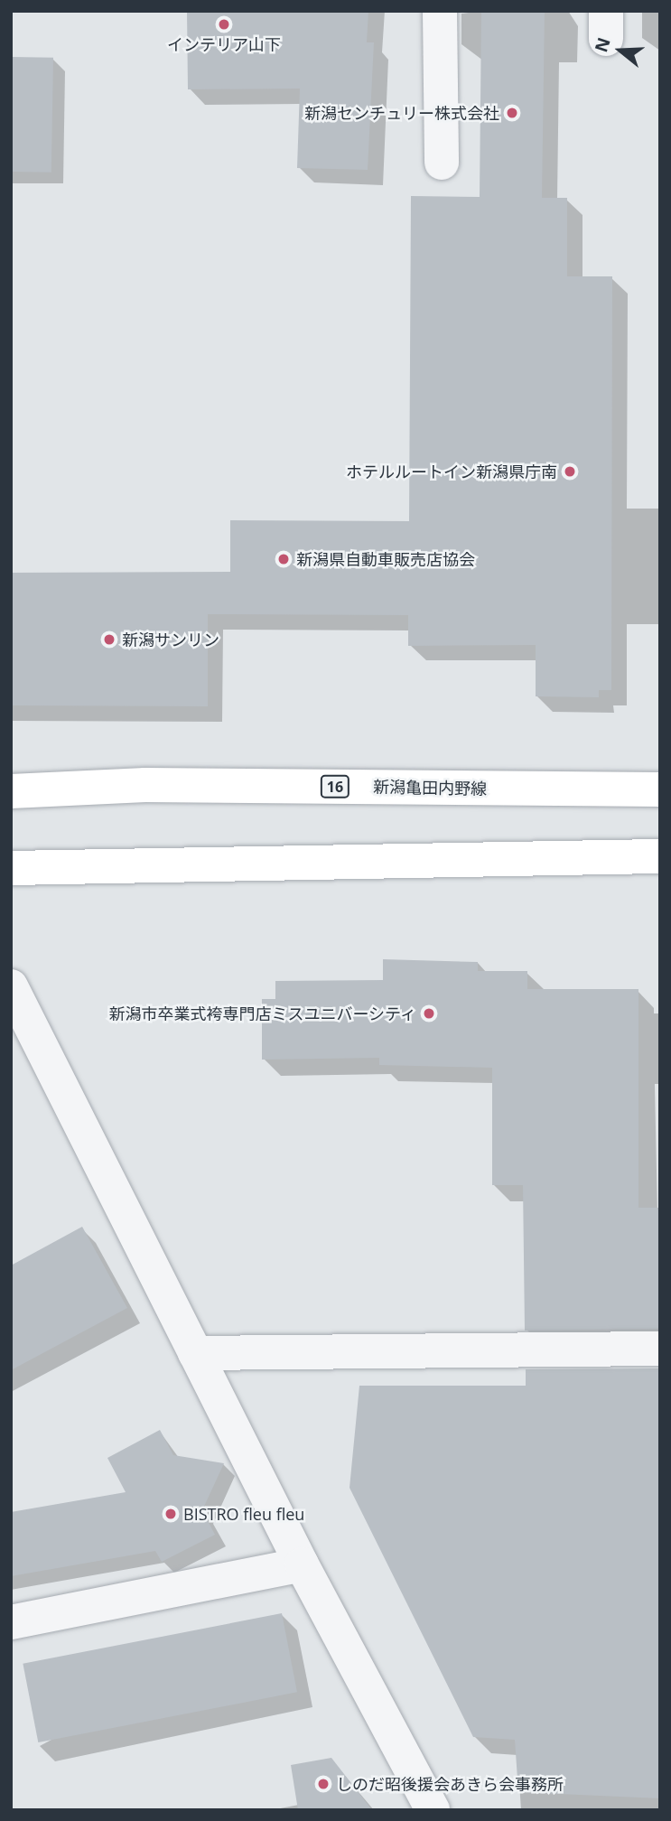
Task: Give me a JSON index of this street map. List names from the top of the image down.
{
  "streets": {
    "main road": ["16", "新潟亀田内野線"]
  },
  "places": [
    "インテリア山下",
    "新潟センチュリー株式会社",
    "ホテルルートイン新潟県庁南",
    "新潟県自動車販売店協会",
    "新潟サンリン",
    "新潟市卒業式袴専門店ミスユニバーシティ",
    "BISTRO fleu fleu",
    "しのだ昭後援会あきら会事務所"
  ],
  "north": "left"
}
